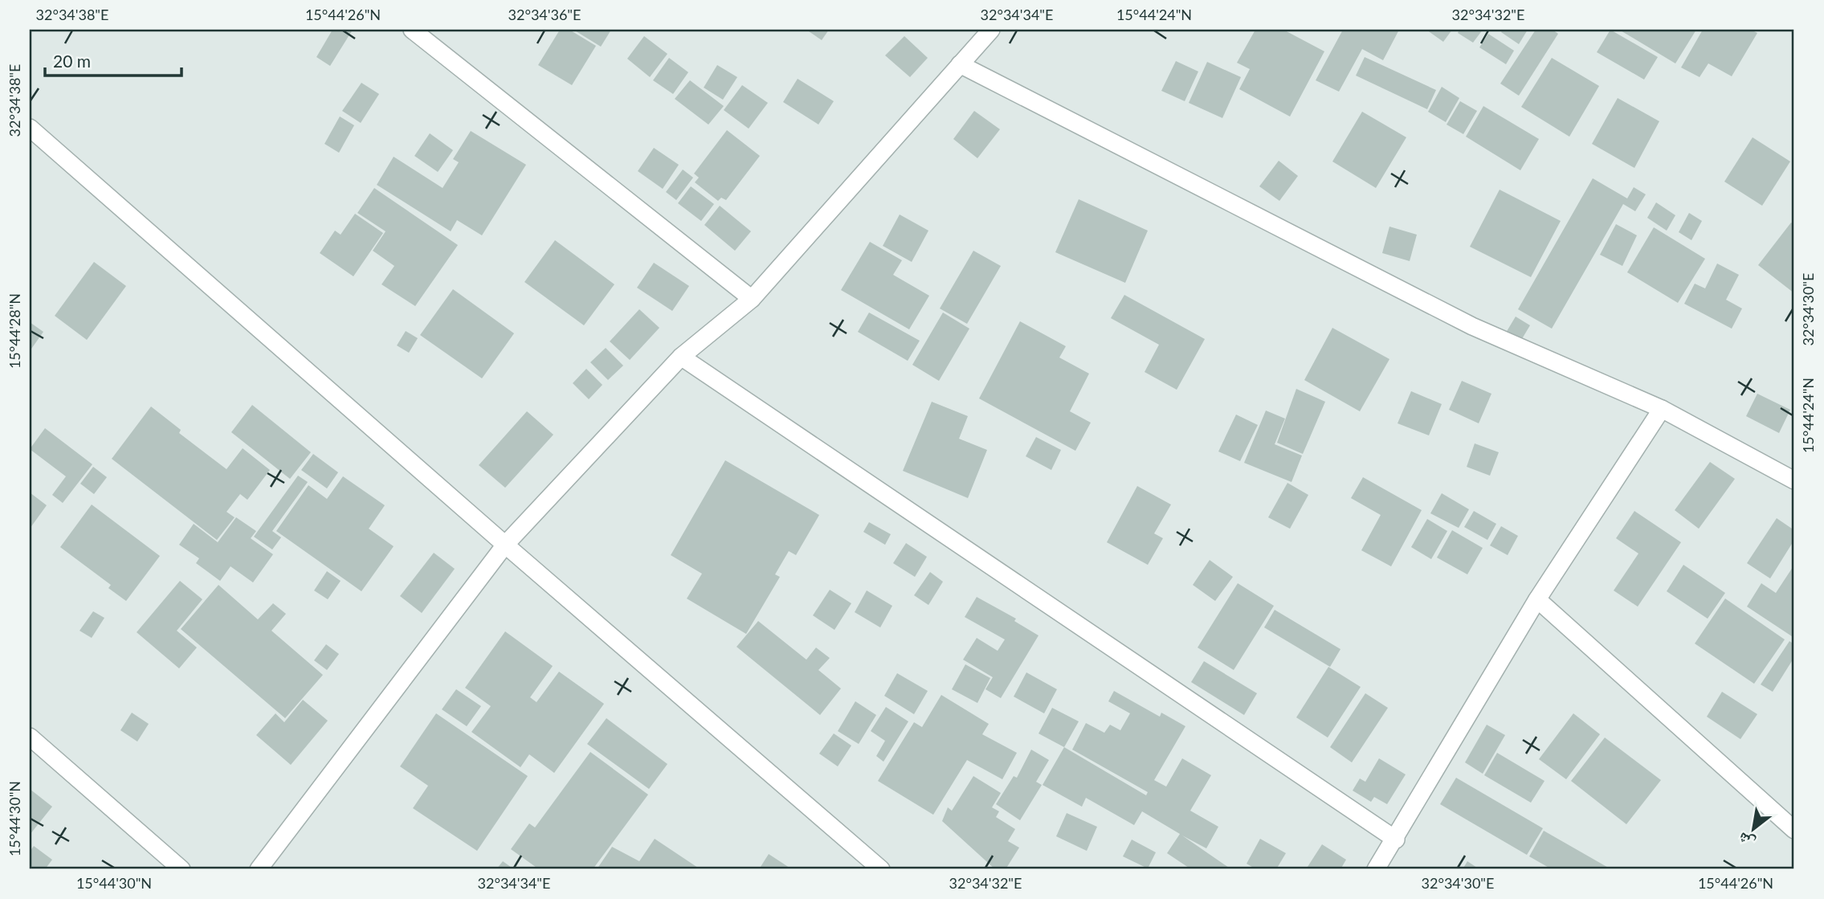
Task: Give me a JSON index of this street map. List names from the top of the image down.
{
  "scale_bar": "20 m",
  "north": "bottom left",
  "coordinates": [
    "32°34'38\"E",
    "15°44'26\"N",
    "32°34'36\"E",
    "32°34'34\"E",
    "15°44'24\"N",
    "32°34'32\"E",
    "32°34'30\"E",
    "15°44'28\"N",
    "15°44'30\"N"
  ]
}
